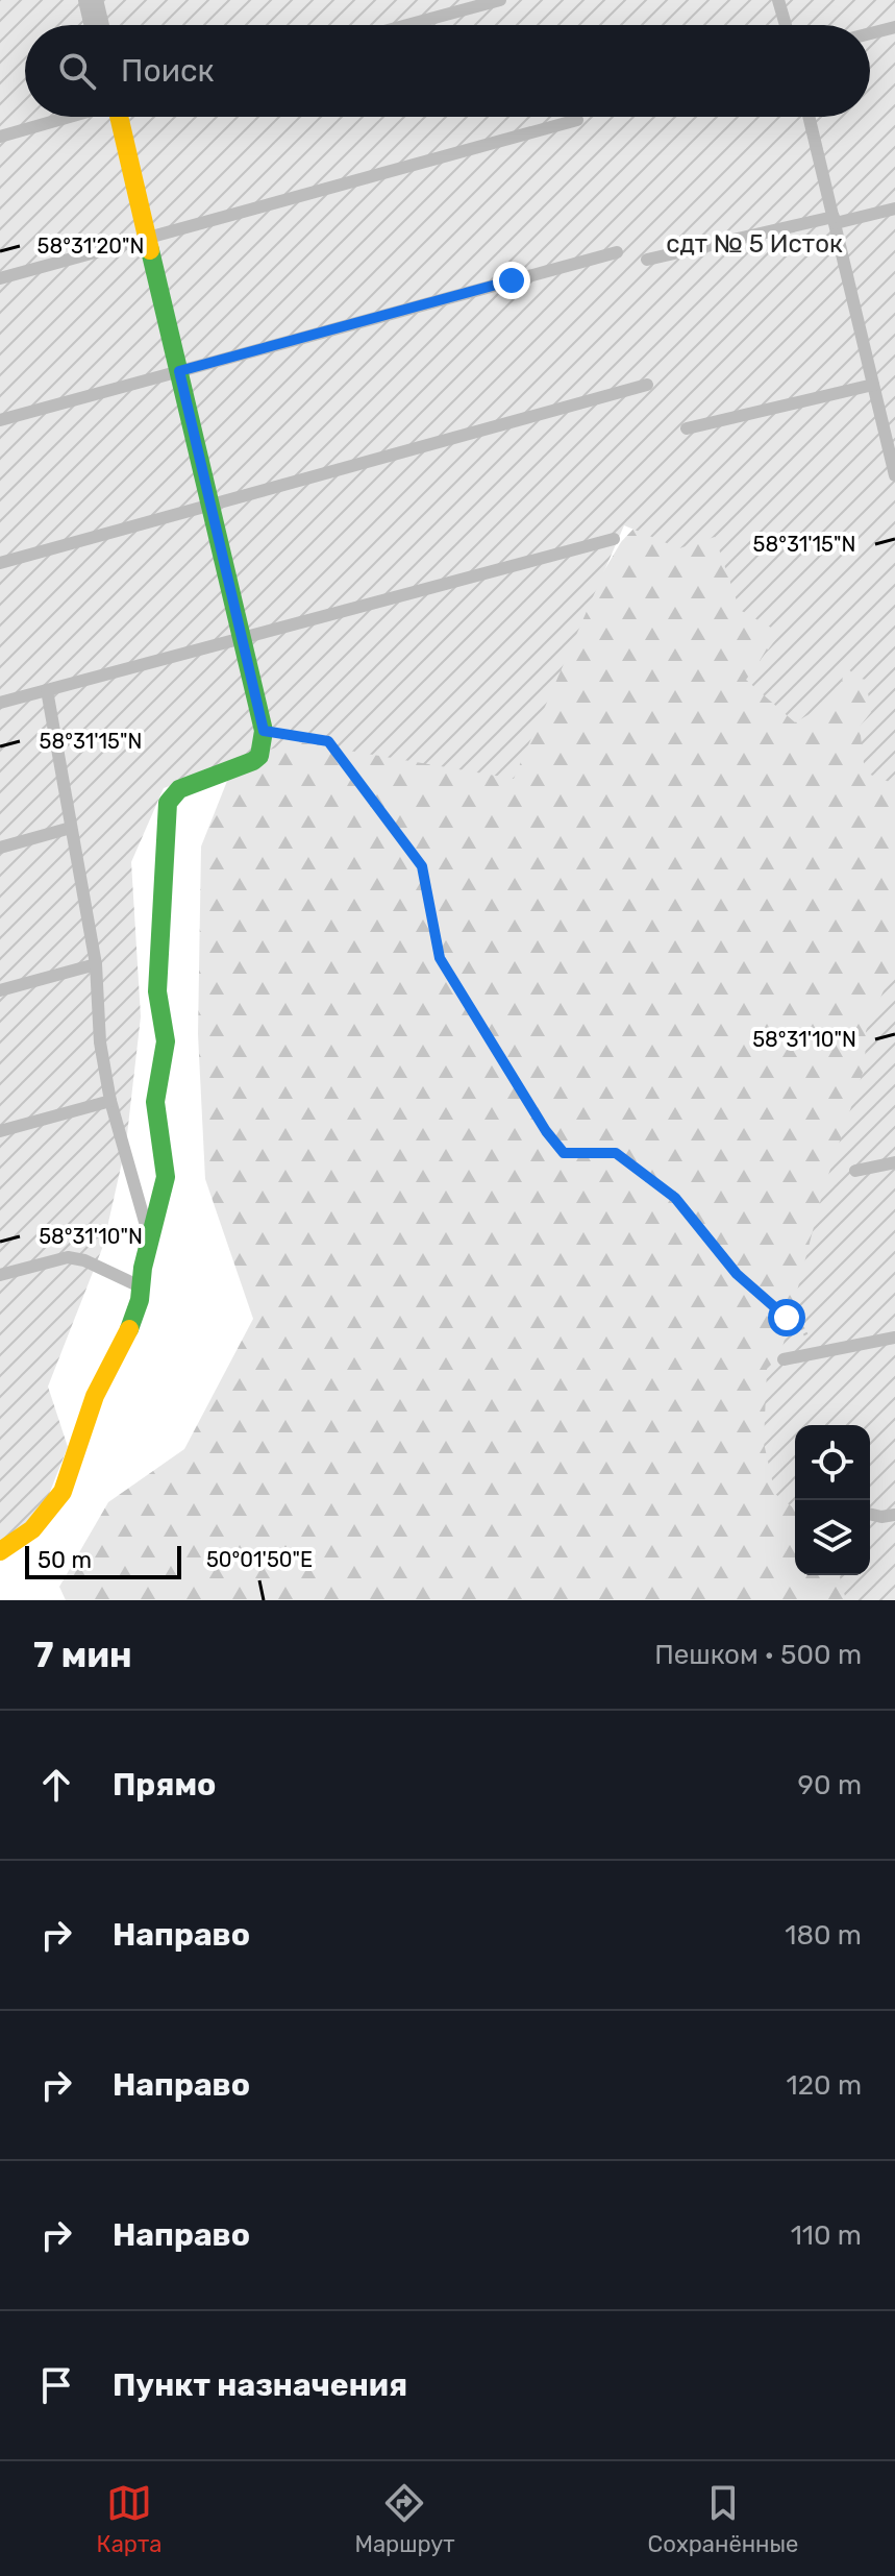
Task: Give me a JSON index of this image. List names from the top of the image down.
{
  "parks": ["сдт № 5 Исток"],
  "scale_bar": "50 m",
  "page": {
    "search": "Поиск",
    "scale": "50 m",
    "heading": ["7 мин", "Пешком · 500 m"],
    "list": [
      ["Прямо", "90 m"],
      ["Направо", "180 m"],
      ["Направо", "120 m"],
      ["Направо", "110 m"],
      "Пункт назначения"
    ],
    "nav": ["Карта", "Маршрут", "Сохранённые"]
  },
  "coordinates": [
    "58°31'20\"N",
    "58°31'15\"N",
    "58°31'10\"N",
    "50°01'50\"E"
  ]
}
